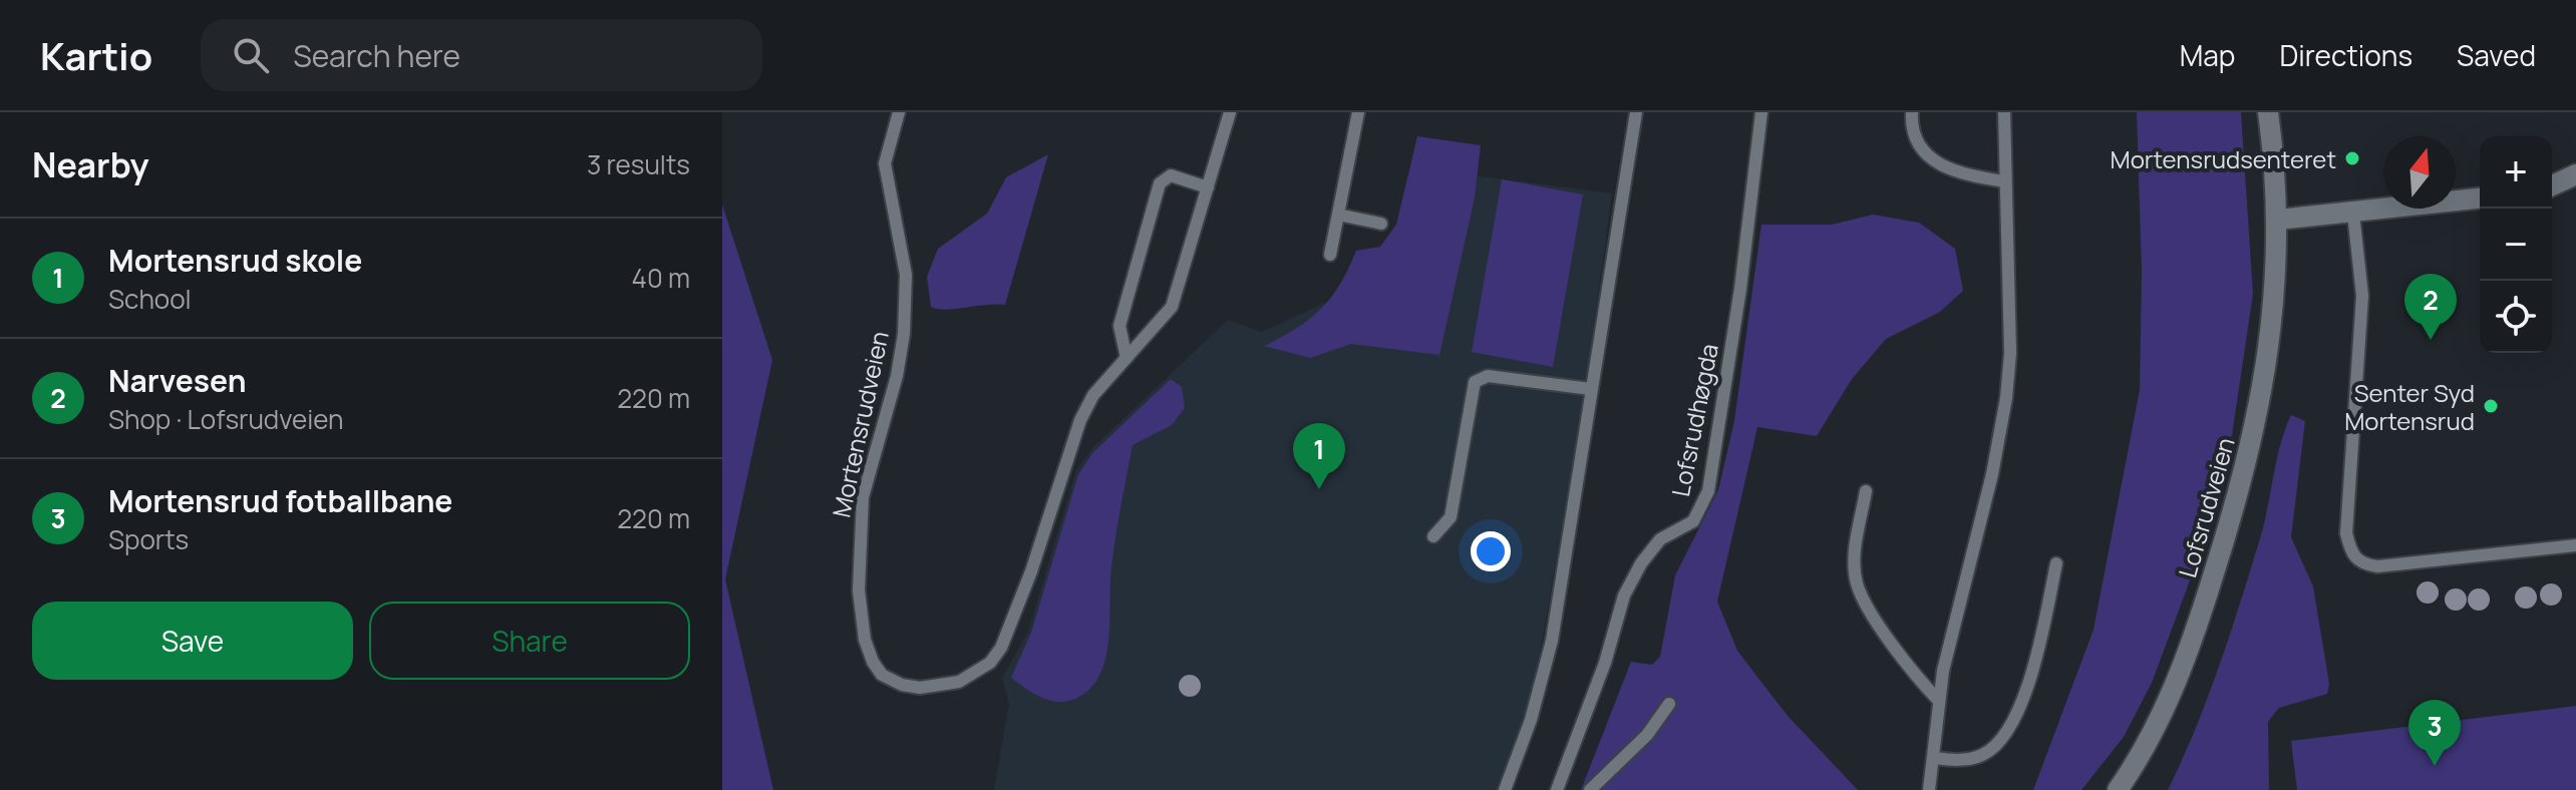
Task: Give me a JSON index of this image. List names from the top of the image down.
{
  "streets": {
    "street": ["Lofsrudveien"],
    "lane": ["Lofsrudhøgda", "Mortensrudveien"]
  },
  "places": ["Mortensrudsenteret", "Senter Syd Mortensrud"],
  "north": "top",
  "page": {
    "header": "Kartio",
    "search": "Search here",
    "nav": ["Map", "Directions", "Saved"],
    "heading": ["Nearby", "3 results"],
    "map_buttons": ["+", "−"],
    "list": [
      {
        "mark": "1",
        "name": "Mortensrud skole",
        "note": "School",
        "value": "40 m"
      },
      {
        "mark": "2",
        "name": "Narvesen",
        "note": "Shop · Lofsrudveien",
        "value": "220 m"
      },
      {
        "mark": "3",
        "name": "Mortensrud fotballbane",
        "note": "Sports",
        "value": "220 m"
      }
    ],
    "pins": ["2", "1", "3"],
    "buttons": ["Save", "Share"]
  }
}
